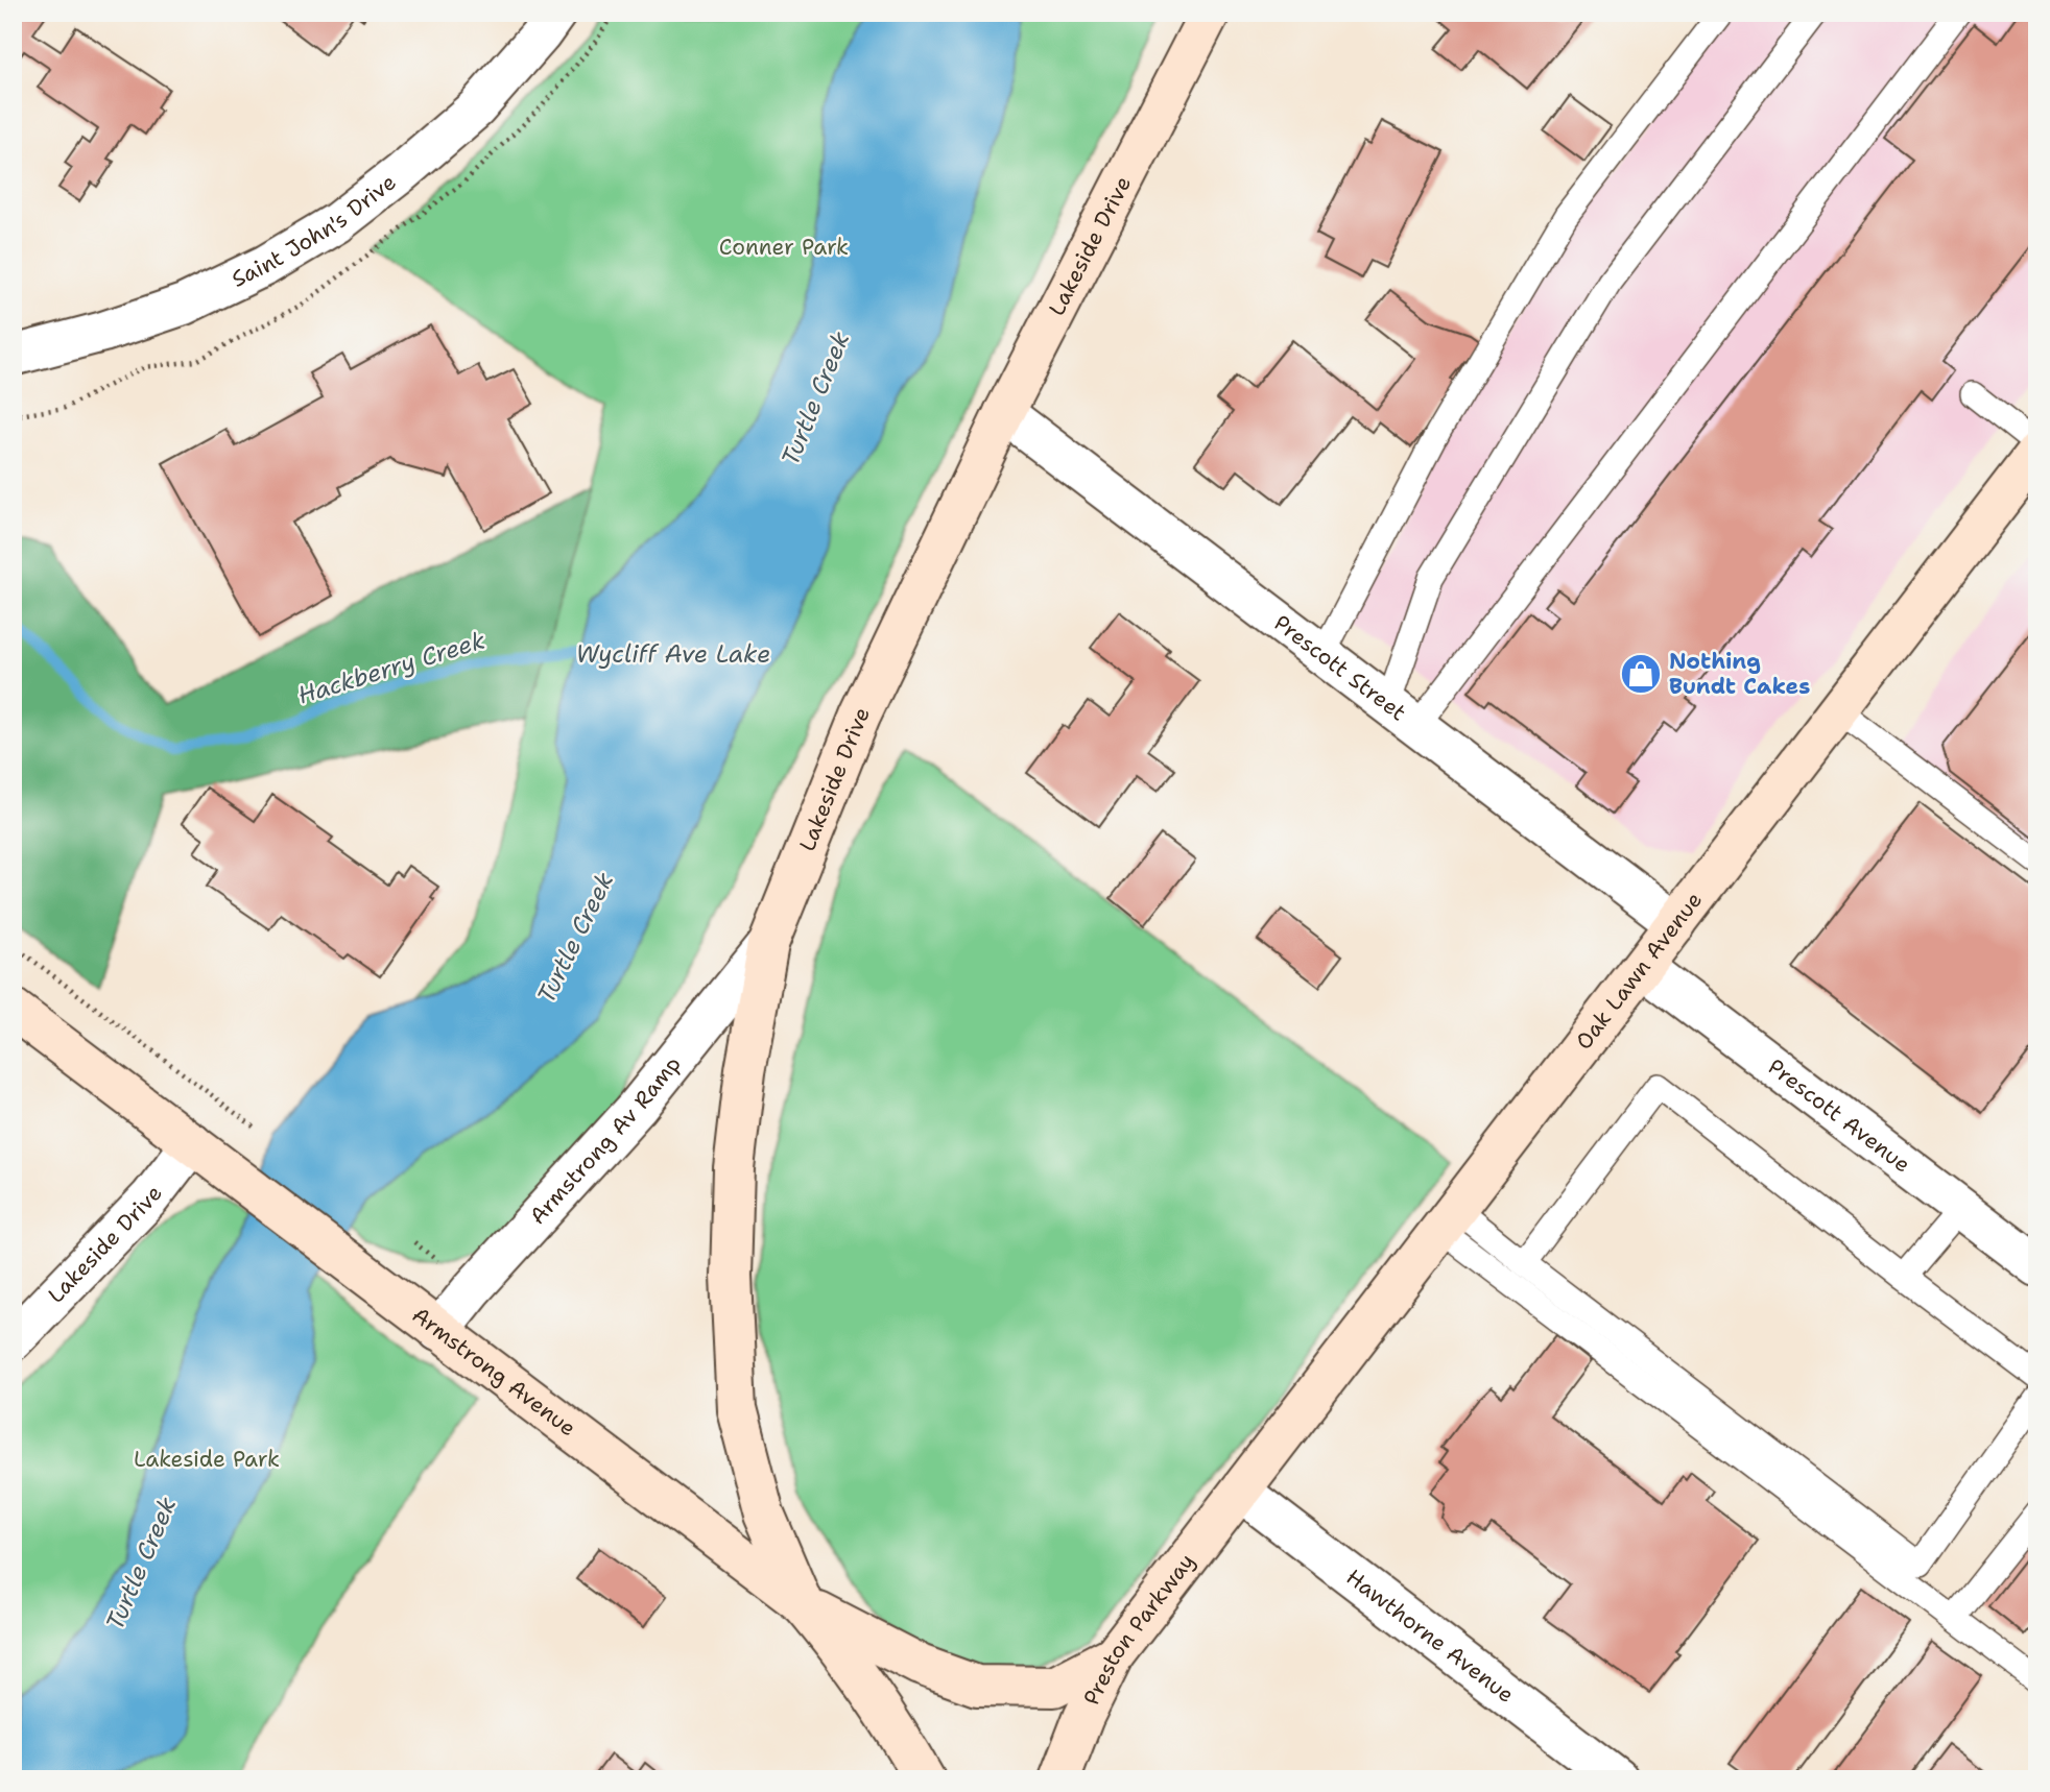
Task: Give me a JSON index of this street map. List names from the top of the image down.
{
  "streets": {
    "main road": [
      "Lakeside Drive",
      "Oak Lawn Avenue",
      "Armstrong Avenue",
      "Preston Parkway"
    ],
    "street": [
      "Saint John's Drive",
      "Prescott Street",
      "Prescott Avenue",
      "Armstrong Av Ramp",
      "Hawthorne Avenue"
    ]
  },
  "crossings": [
    ["Lakeside Drive", "Prescott Street"],
    ["Lakeside Drive", "Armstrong Av Ramp"],
    ["Lakeside Drive", "Armstrong Avenue"],
    ["Prescott Street", "Oak Lawn Avenue"],
    ["Oak Lawn Avenue", "Prescott Avenue"],
    ["Oak Lawn Avenue", "Preston Parkway"],
    ["Oak Lawn Avenue", "Hawthorne Avenue"],
    ["Armstrong Av Ramp", "Armstrong Avenue"],
    ["Preston Parkway", "Hawthorne Avenue"]
  ],
  "water": ["Turtle Creek", "Wycliff Ave Lake", "Hackberry Creek"],
  "parks": ["Conner Park", "Lakeside Park"],
  "places": {
    "shop": ["Nothing Bundt Cakes"]
  }
}
